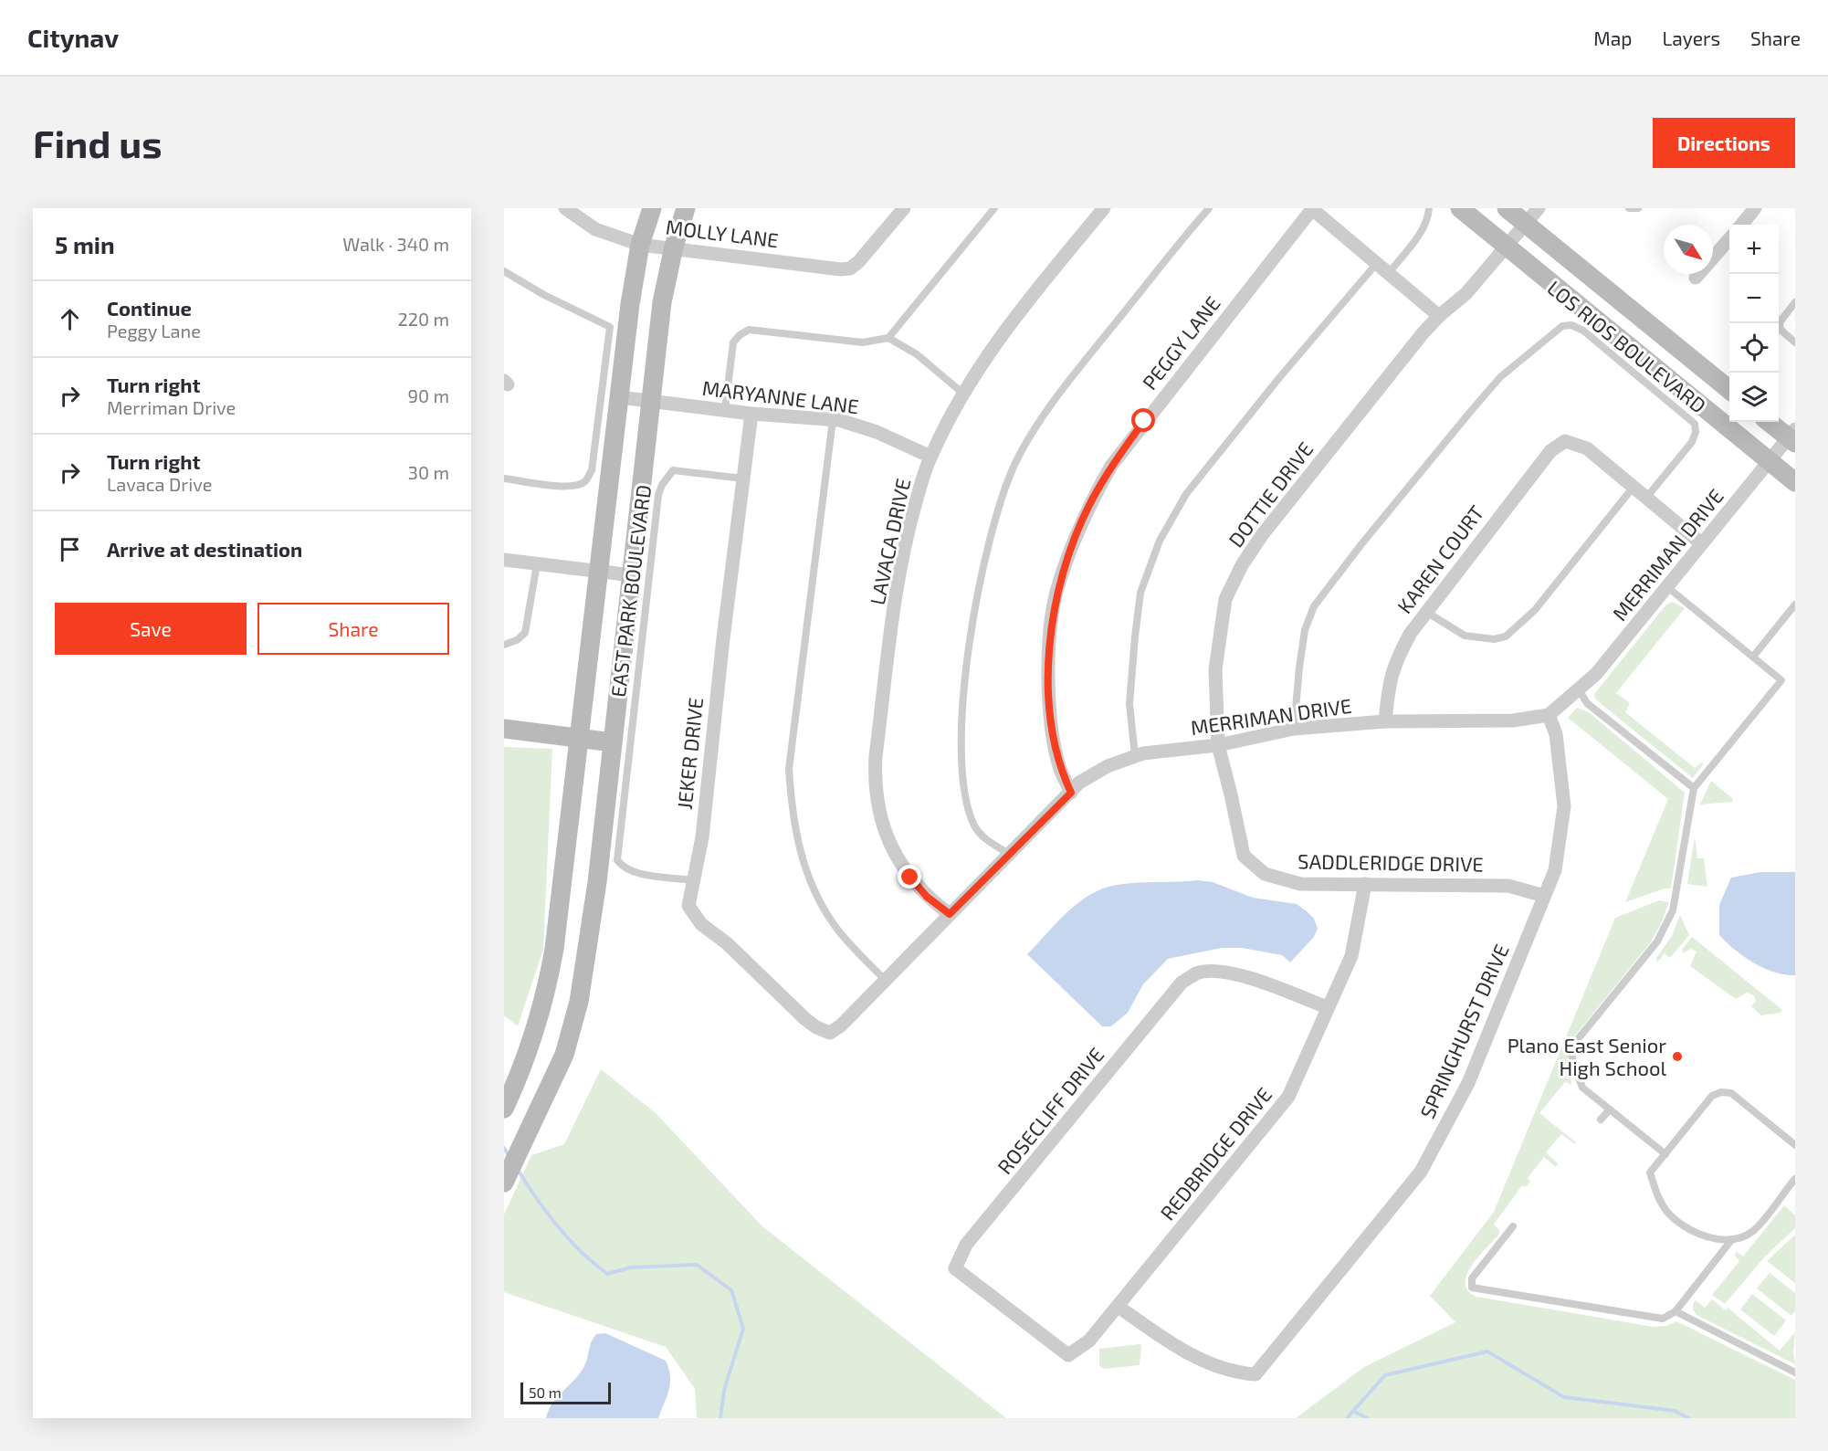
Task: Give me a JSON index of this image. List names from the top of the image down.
{
  "streets": {
    "main road": ["LOS RIOS BOULEVARD", "EAST PARK BOULEVARD"],
    "street": [
      "MOLLY LANE",
      "PEGGY LANE",
      "MARYANNE LANE",
      "DOTTIE DRIVE",
      "LAVACA DRIVE",
      "MERRIMAN DRIVE",
      "KAREN COURT",
      "JEKER DRIVE",
      "SADDLERIDGE DRIVE",
      "SPRINGHURST DRIVE",
      "ROSECLIFF DRIVE",
      "REDBRIDGE DRIVE"
    ]
  },
  "crossings": [
    ["MOLLY LANE", "EAST PARK BOULEVARD"],
    ["PEGGY LANE", "MERRIMAN DRIVE"],
    ["LOS RIOS BOULEVARD", "DOTTIE DRIVE"],
    ["LOS RIOS BOULEVARD", "MERRIMAN DRIVE"],
    ["MARYANNE LANE", "LAVACA DRIVE"],
    ["MARYANNE LANE", "EAST PARK BOULEVARD"],
    ["MARYANNE LANE", "JEKER DRIVE"],
    ["DOTTIE DRIVE", "MERRIMAN DRIVE"],
    ["DOTTIE DRIVE", "SADDLERIDGE DRIVE"],
    ["LAVACA DRIVE", "MERRIMAN DRIVE"],
    ["MERRIMAN DRIVE", "KAREN COURT"],
    ["MERRIMAN DRIVE", "JEKER DRIVE"],
    ["MERRIMAN DRIVE", "SPRINGHURST DRIVE"],
    ["SADDLERIDGE DRIVE", "SPRINGHURST DRIVE"],
    ["SADDLERIDGE DRIVE", "REDBRIDGE DRIVE"],
    ["SPRINGHURST DRIVE", "REDBRIDGE DRIVE"],
    ["ROSECLIFF DRIVE", "REDBRIDGE DRIVE"]
  ],
  "places": ["Plano East Senior High School"],
  "scale_bar": "50 m",
  "north": "bottom right",
  "page": {
    "header": "Citynav",
    "nav": ["Map", "Layers", "Share"],
    "buttons": [
      "Directions",
      ["Save", "Share"]
    ],
    "title": "Find us",
    "heading": ["5 min", "Walk · 340 m"],
    "map_buttons": ["+", "−"],
    "list": [
      ["Continue", "Peggy Lane", "220 m"],
      ["Turn right", "Merriman Drive", "90 m"],
      ["Turn right", "Lavaca Drive", "30 m"],
      "Arrive at destination"
    ],
    "scale": "50 m"
  }
}
